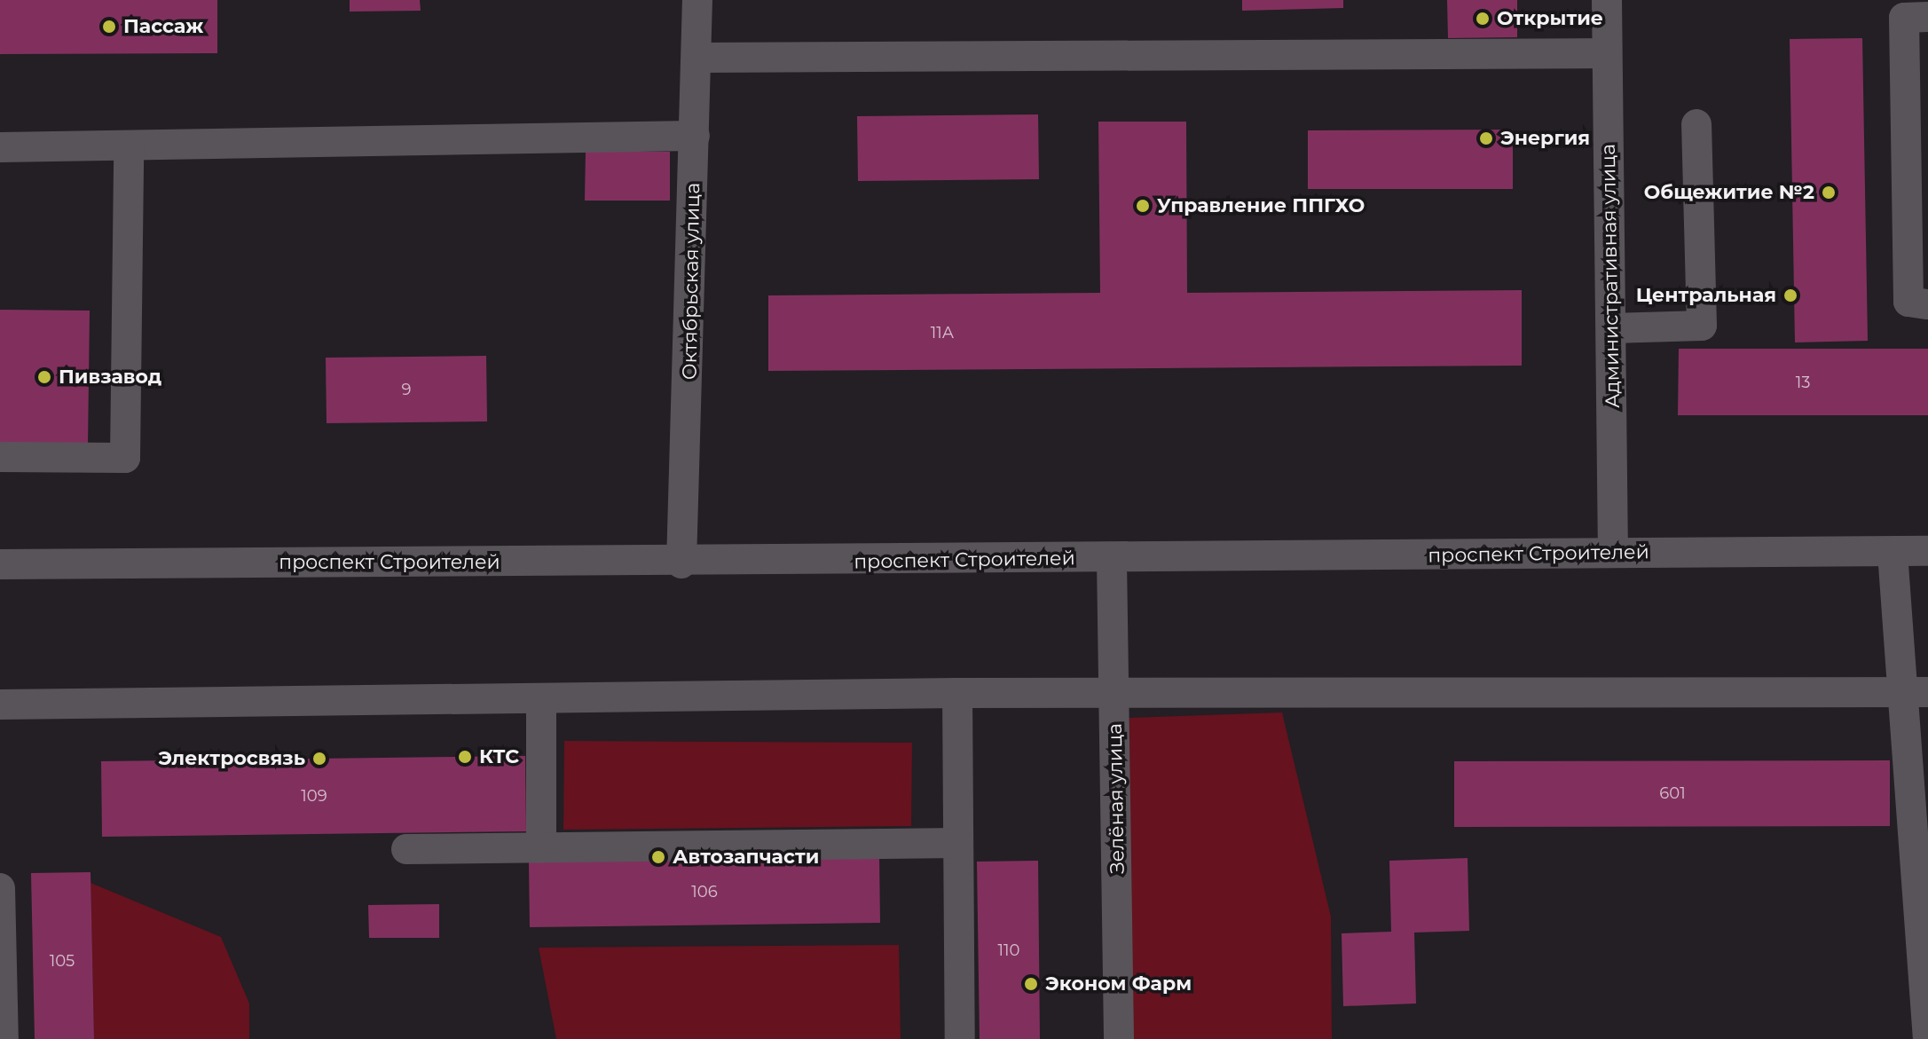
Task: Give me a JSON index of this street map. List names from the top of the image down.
{
  "streets": {
    "street": [
      "Административная улица",
      "Октябрьская улица",
      "проспект Строителей",
      "Зелёная улица"
    ]
  },
  "crossings": [
    ["Административная улица", "проспект Строителей"],
    ["Октябрьская улица", "проспект Строителей"],
    ["проспект Строителей", "Зелёная улица"]
  ],
  "places": [
    "Открытие",
    "Пассаж",
    "Энергия",
    "Общежитие №2",
    "Управление ППГХО",
    "Центральная",
    "Пивзавод",
    "КТС",
    "Электросвязь",
    "Автозапчасти",
    "Эконом Фарм"
  ],
  "house_numbers": [
    "11А",
    "13",
    "9",
    "601",
    "109",
    "106",
    "110",
    "105"
  ]
}
